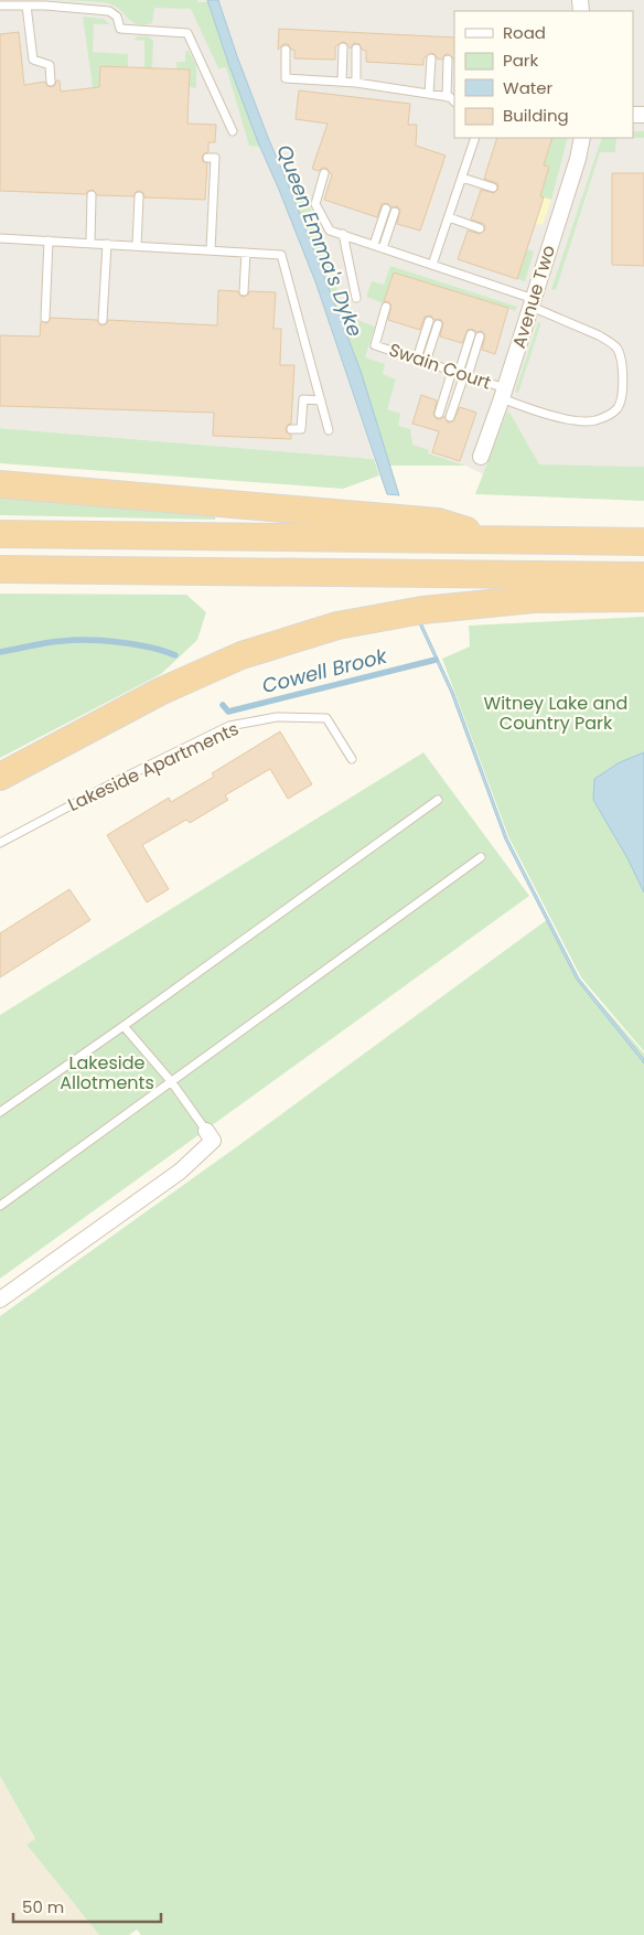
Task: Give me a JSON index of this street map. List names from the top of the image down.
{
  "streets": {
    "street": ["Avenue Two"],
    "lane": ["Swain Court", "Lakeside Apartments"]
  },
  "crossings": [
    ["Avenue Two", "Swain Court"]
  ],
  "water": ["Queen Emma's Dyke", "Cowell Brook"],
  "parks": ["Witney Lake and Country Park", "Lakeside Allotments"],
  "legend": [
    "Road",
    "Park",
    "Water",
    "Building"
  ],
  "scale_bar": "50 m"
}
